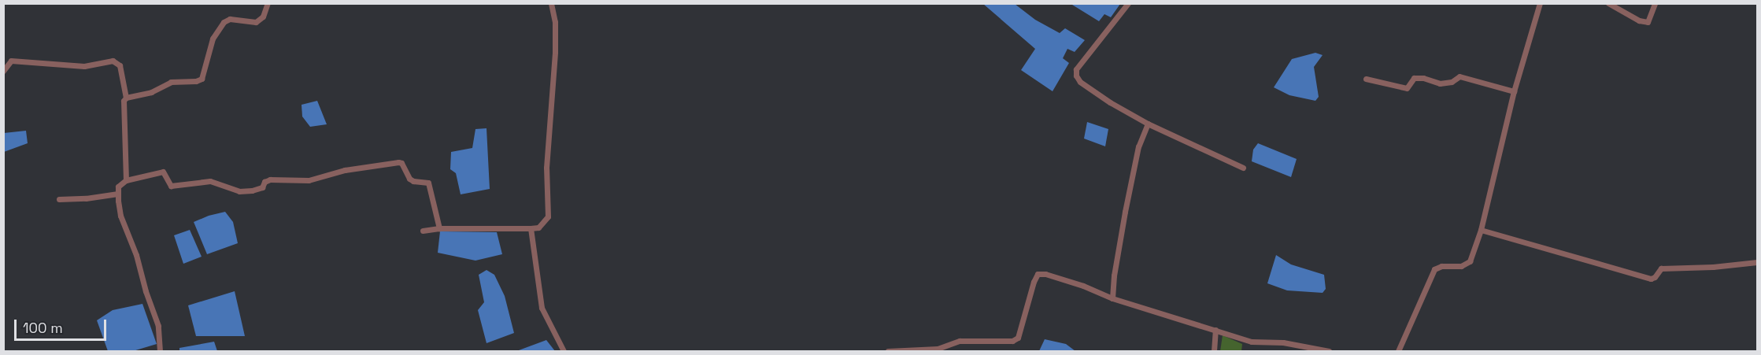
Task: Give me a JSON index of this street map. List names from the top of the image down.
{
  "scale_bar": "100 m"
}
